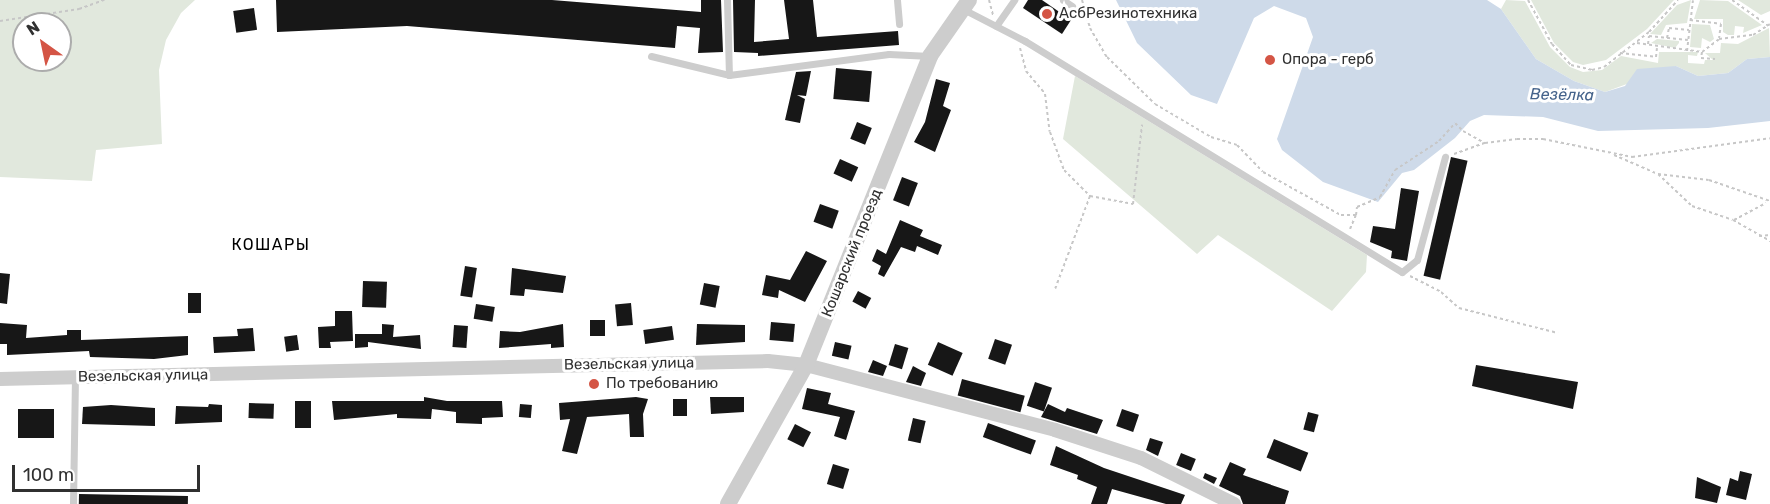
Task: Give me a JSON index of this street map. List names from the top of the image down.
{
  "streets": {
    "street": ["Кошарский проезд", "Везельская улица"]
  },
  "crossings": [
    ["Кошарский проезд", "Везельская улица"]
  ],
  "districts": ["КОШАРЫ"],
  "water": ["Везёлка"],
  "places": ["АсбРезинотехника", "Опора - герб", "По требованию"],
  "scale_bar": "100 m",
  "north": "top left"
}
